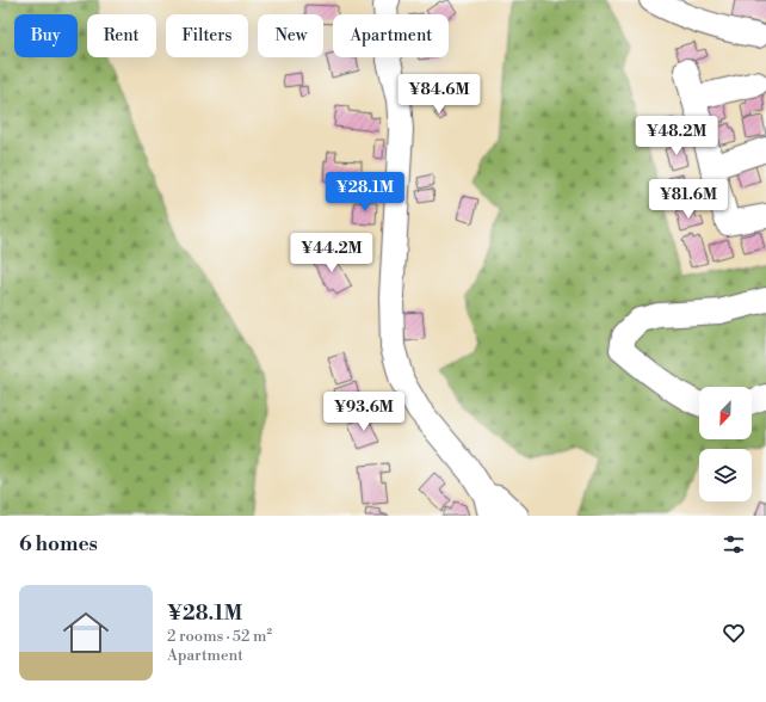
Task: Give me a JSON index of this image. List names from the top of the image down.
{
  "north": "bottom left",
  "page": {
    "chip": [
      "Buy",
      "Rent",
      "Filters",
      "New",
      "Apartment"
    ],
    "price": [
      "¥84.6M",
      "¥48.2M",
      "¥28.1M",
      "¥81.6M",
      "¥44.2M",
      "¥93.6M"
    ],
    "heading": "6 homes",
    "list": [
      {
        "name": "¥28.1M",
        "note": "2 rooms · 52 m² · Apartment"
      }
    ]
  }
}
